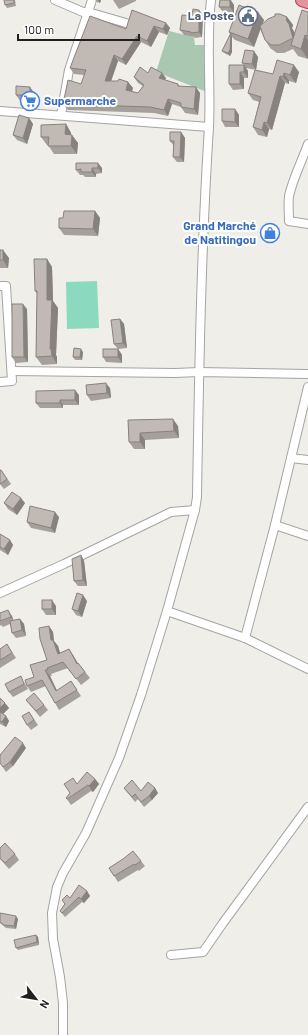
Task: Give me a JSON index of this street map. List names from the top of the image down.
{
  "places": {
    "public building": ["La Poste"],
    "supermarket": ["Supermarche"],
    "shop": ["Grand Marché de Natitingou"]
  },
  "scale_bar": "100 m",
  "north": "bottom right"
}
